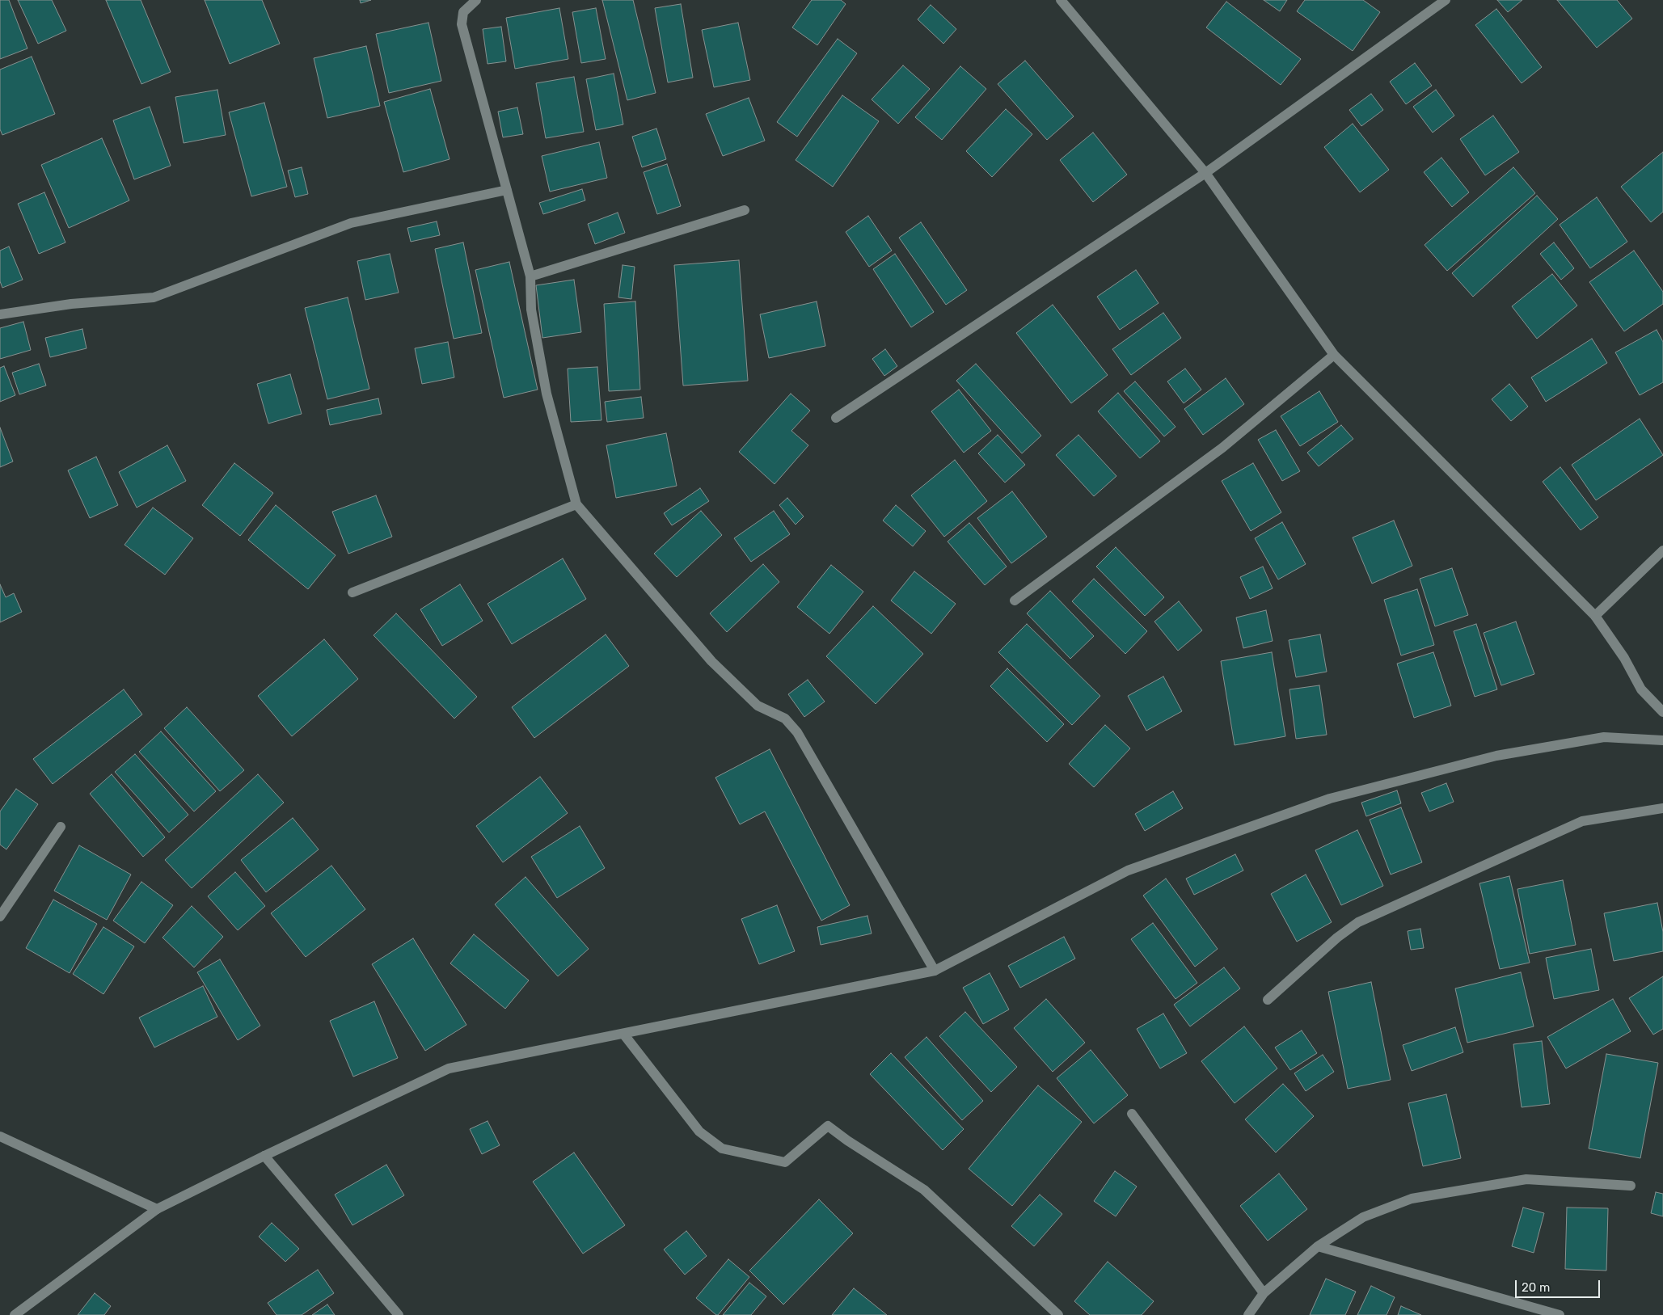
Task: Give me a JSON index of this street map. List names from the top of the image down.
{
  "scale_bar": "20 m"
}
